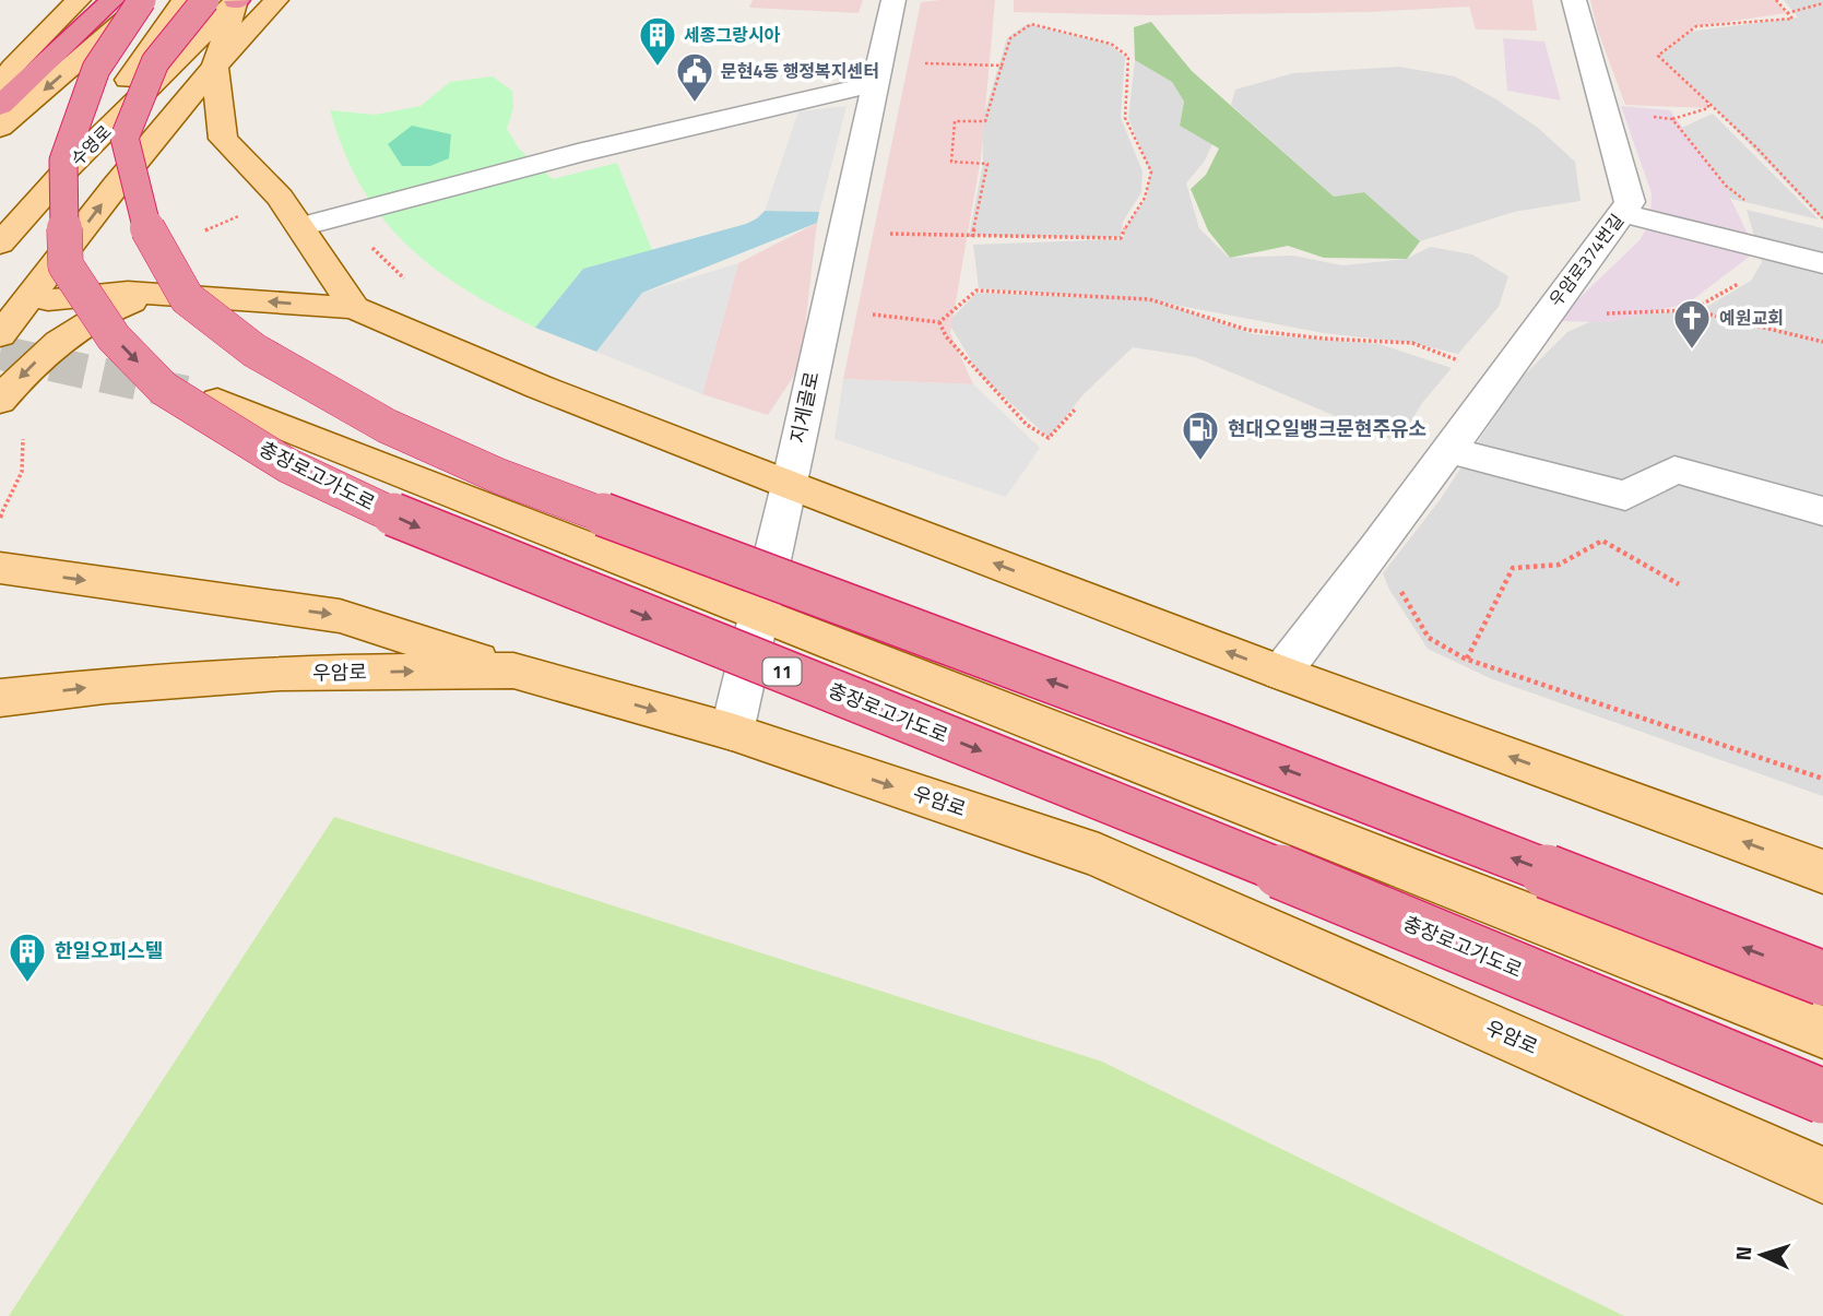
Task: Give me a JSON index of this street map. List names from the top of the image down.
{
  "streets": {
    "highway": ["충장로고가도로", "11"],
    "main road": ["수영로", "우암로"],
    "street": ["우암로374번길", "지게골로"]
  },
  "crossings": [
    ["지게골로", "우암로"]
  ],
  "one_way": ["충장로고가도로"],
  "places": {
    "building": ["세종그랑시아", "한일오피스텔"],
    "public building": ["문현4동 행정복지센터"],
    "church": ["예원교회"],
    "fuel station": ["현대오일뱅크문현주유소"]
  },
  "north": "left"
}
